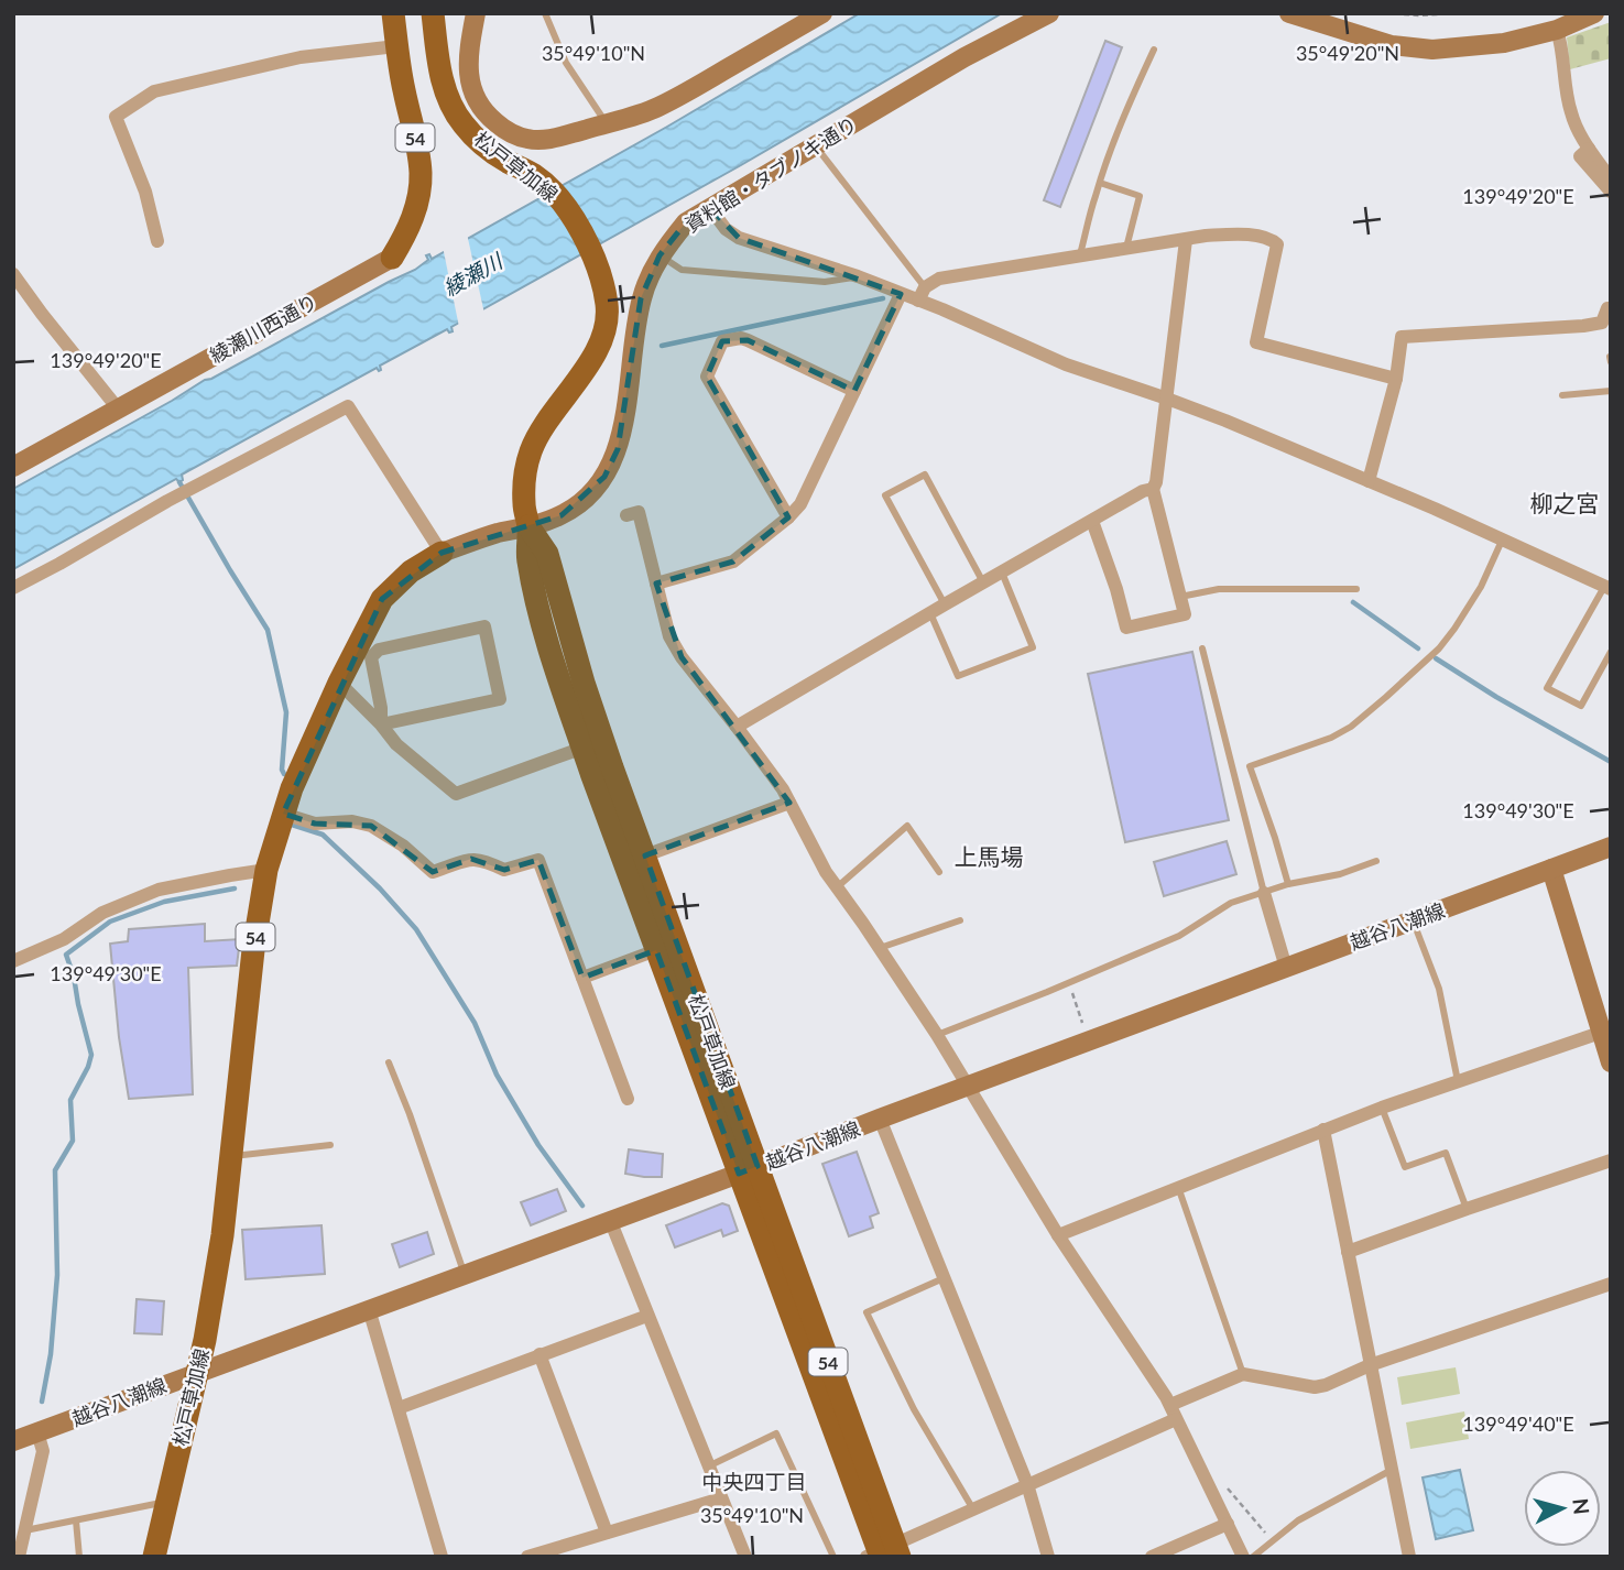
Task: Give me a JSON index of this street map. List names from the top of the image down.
{
  "streets": {
    "main road": ["54", "松戸草加線"],
    "street": ["資料館・タブノキ通り", "綾瀬川西通り", "越谷八潮線"]
  },
  "crossings": [
    ["54", "綾瀬川西通り"],
    ["松戸草加線", "資料館・タブノキ通り"],
    ["松戸草加線", "越谷八潮線"]
  ],
  "districts": ["柳之宮", "上馬場", "中央四丁目"],
  "water": ["綾瀬川"],
  "north": "right",
  "coordinates": [
    "35°49'10\"N",
    "35°49'20\"N",
    "139°49'20\"E",
    "139°49'30\"E",
    "139°49'40\"E"
  ]
}
